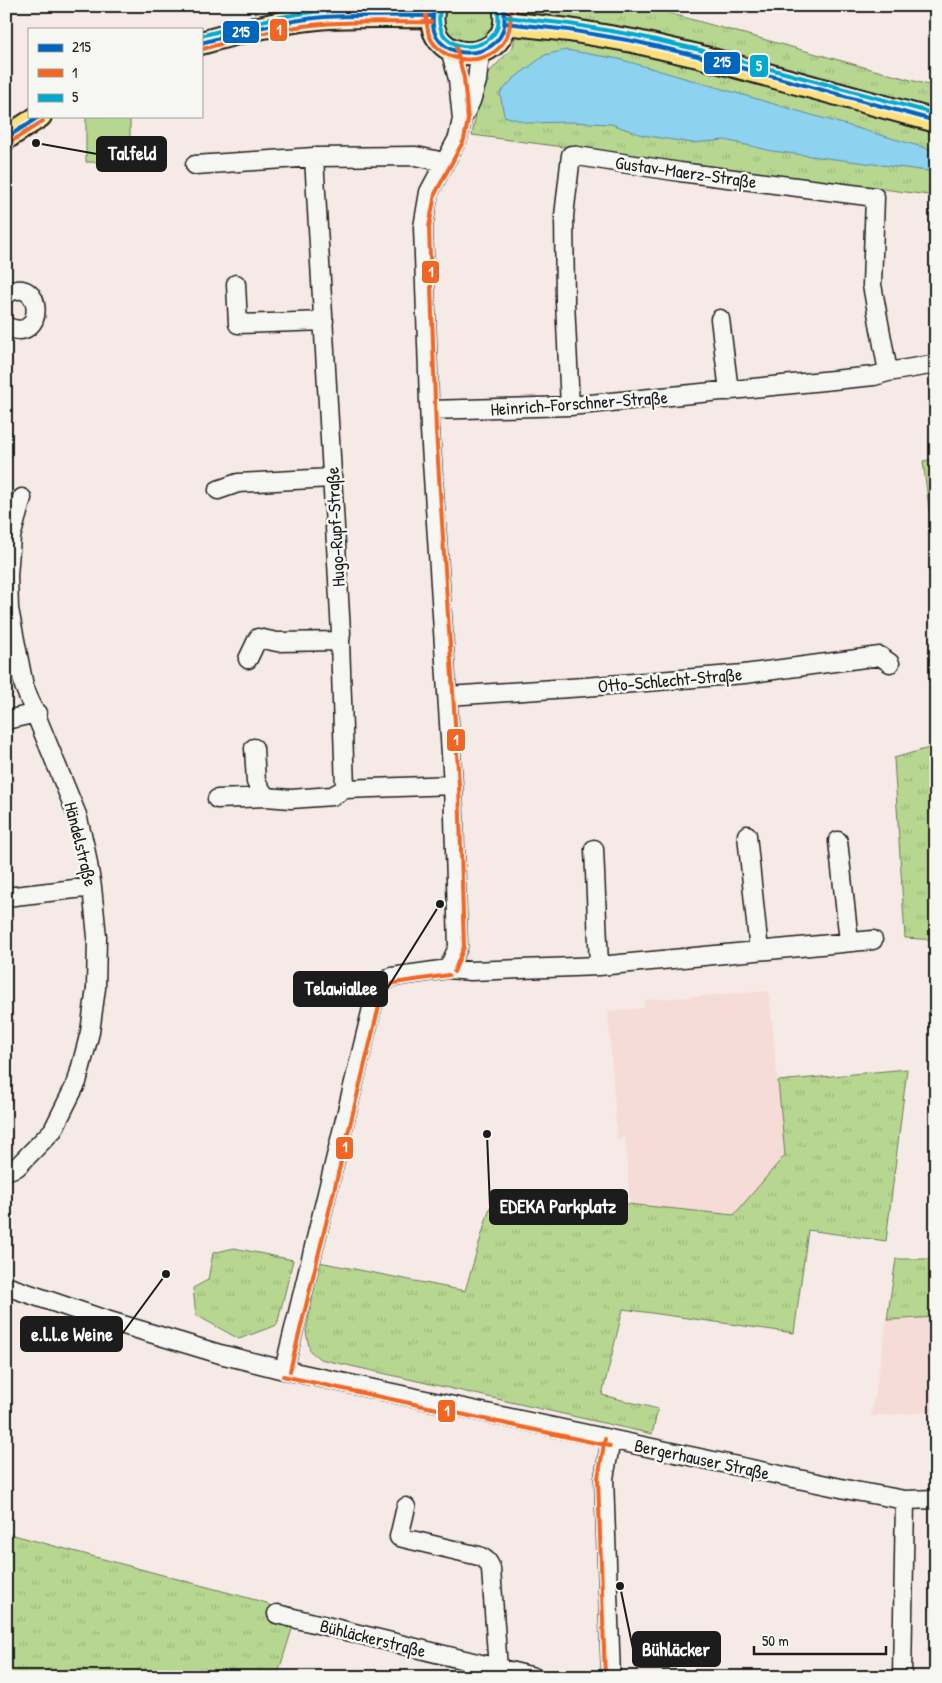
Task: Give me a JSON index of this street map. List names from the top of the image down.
{
  "streets": {
    "street": [
      "Gustav-Maerz-Straße",
      "Heinrich-Forschner-Straße",
      "Hugo-Rupf-Straße",
      "Otto-Schlecht-Straße",
      "Händelstraße",
      "Bergerhauser Straße",
      "Bühläckerstraße"
    ]
  },
  "crossings": [
    ["Gustav-Maerz-Straße", "Heinrich-Forschner-Straße"]
  ],
  "places": [
    "Talfeld",
    "Telawiallee",
    "EDEKA Parkplatz",
    "e.l.l.e Weine",
    "Bühläcker"
  ],
  "lines": ["transit line 215", "transit line 1", "transit line 5"],
  "legend": ["215", "1", "5"],
  "scale_bar": "50 m"
}
